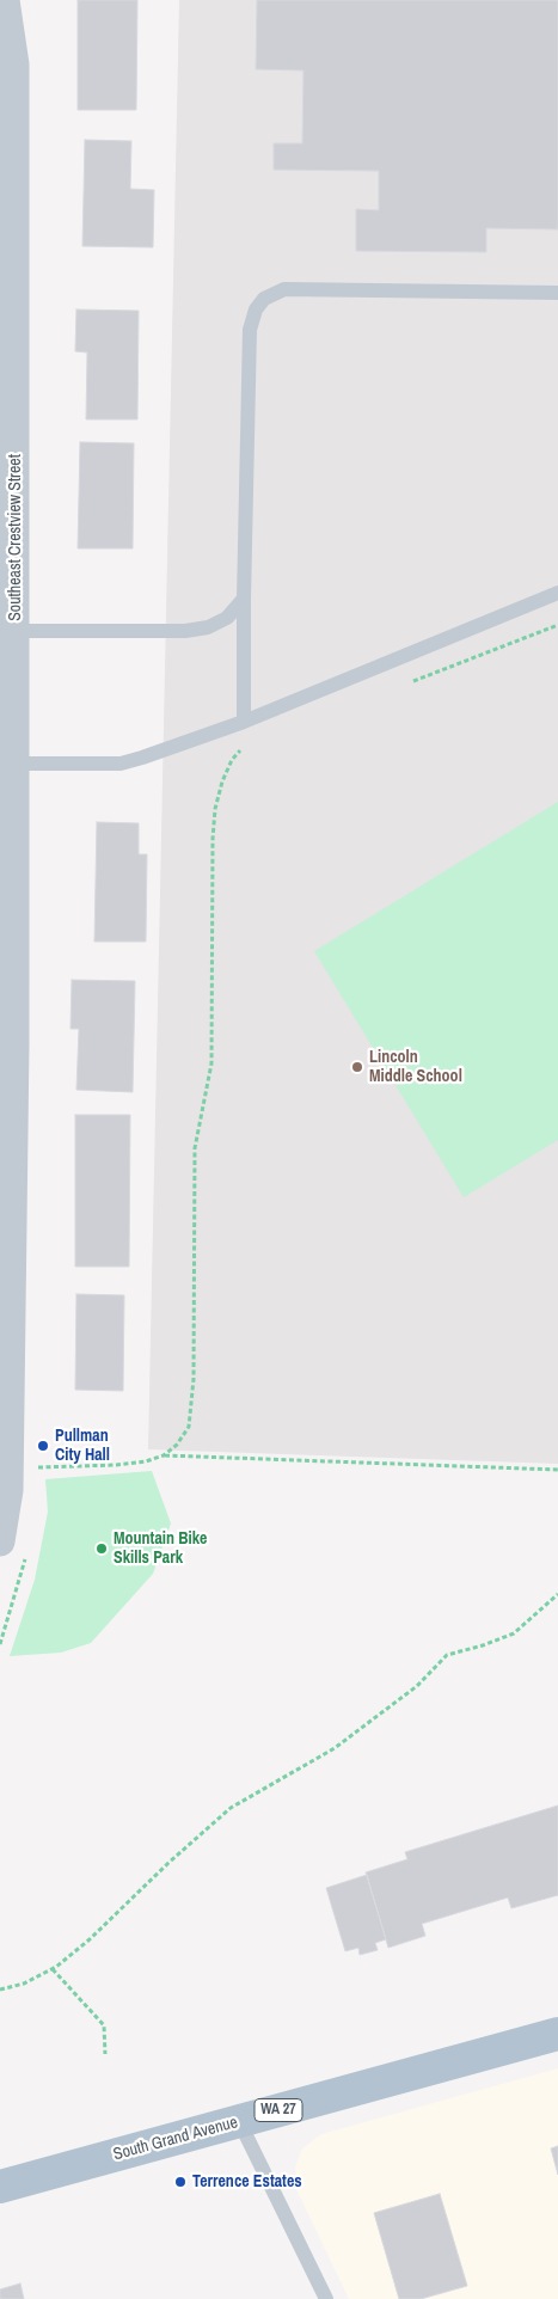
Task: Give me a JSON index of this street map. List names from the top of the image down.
{
  "streets": {
    "main road": ["WA 27", "South Grand Avenue"],
    "street": ["Southeast Crestview Street"]
  },
  "places": [
    "Lincoln Middle School",
    "Pullman City Hall",
    "Mountain Bike Skills Park",
    "Terrence Estates"
  ]
}
